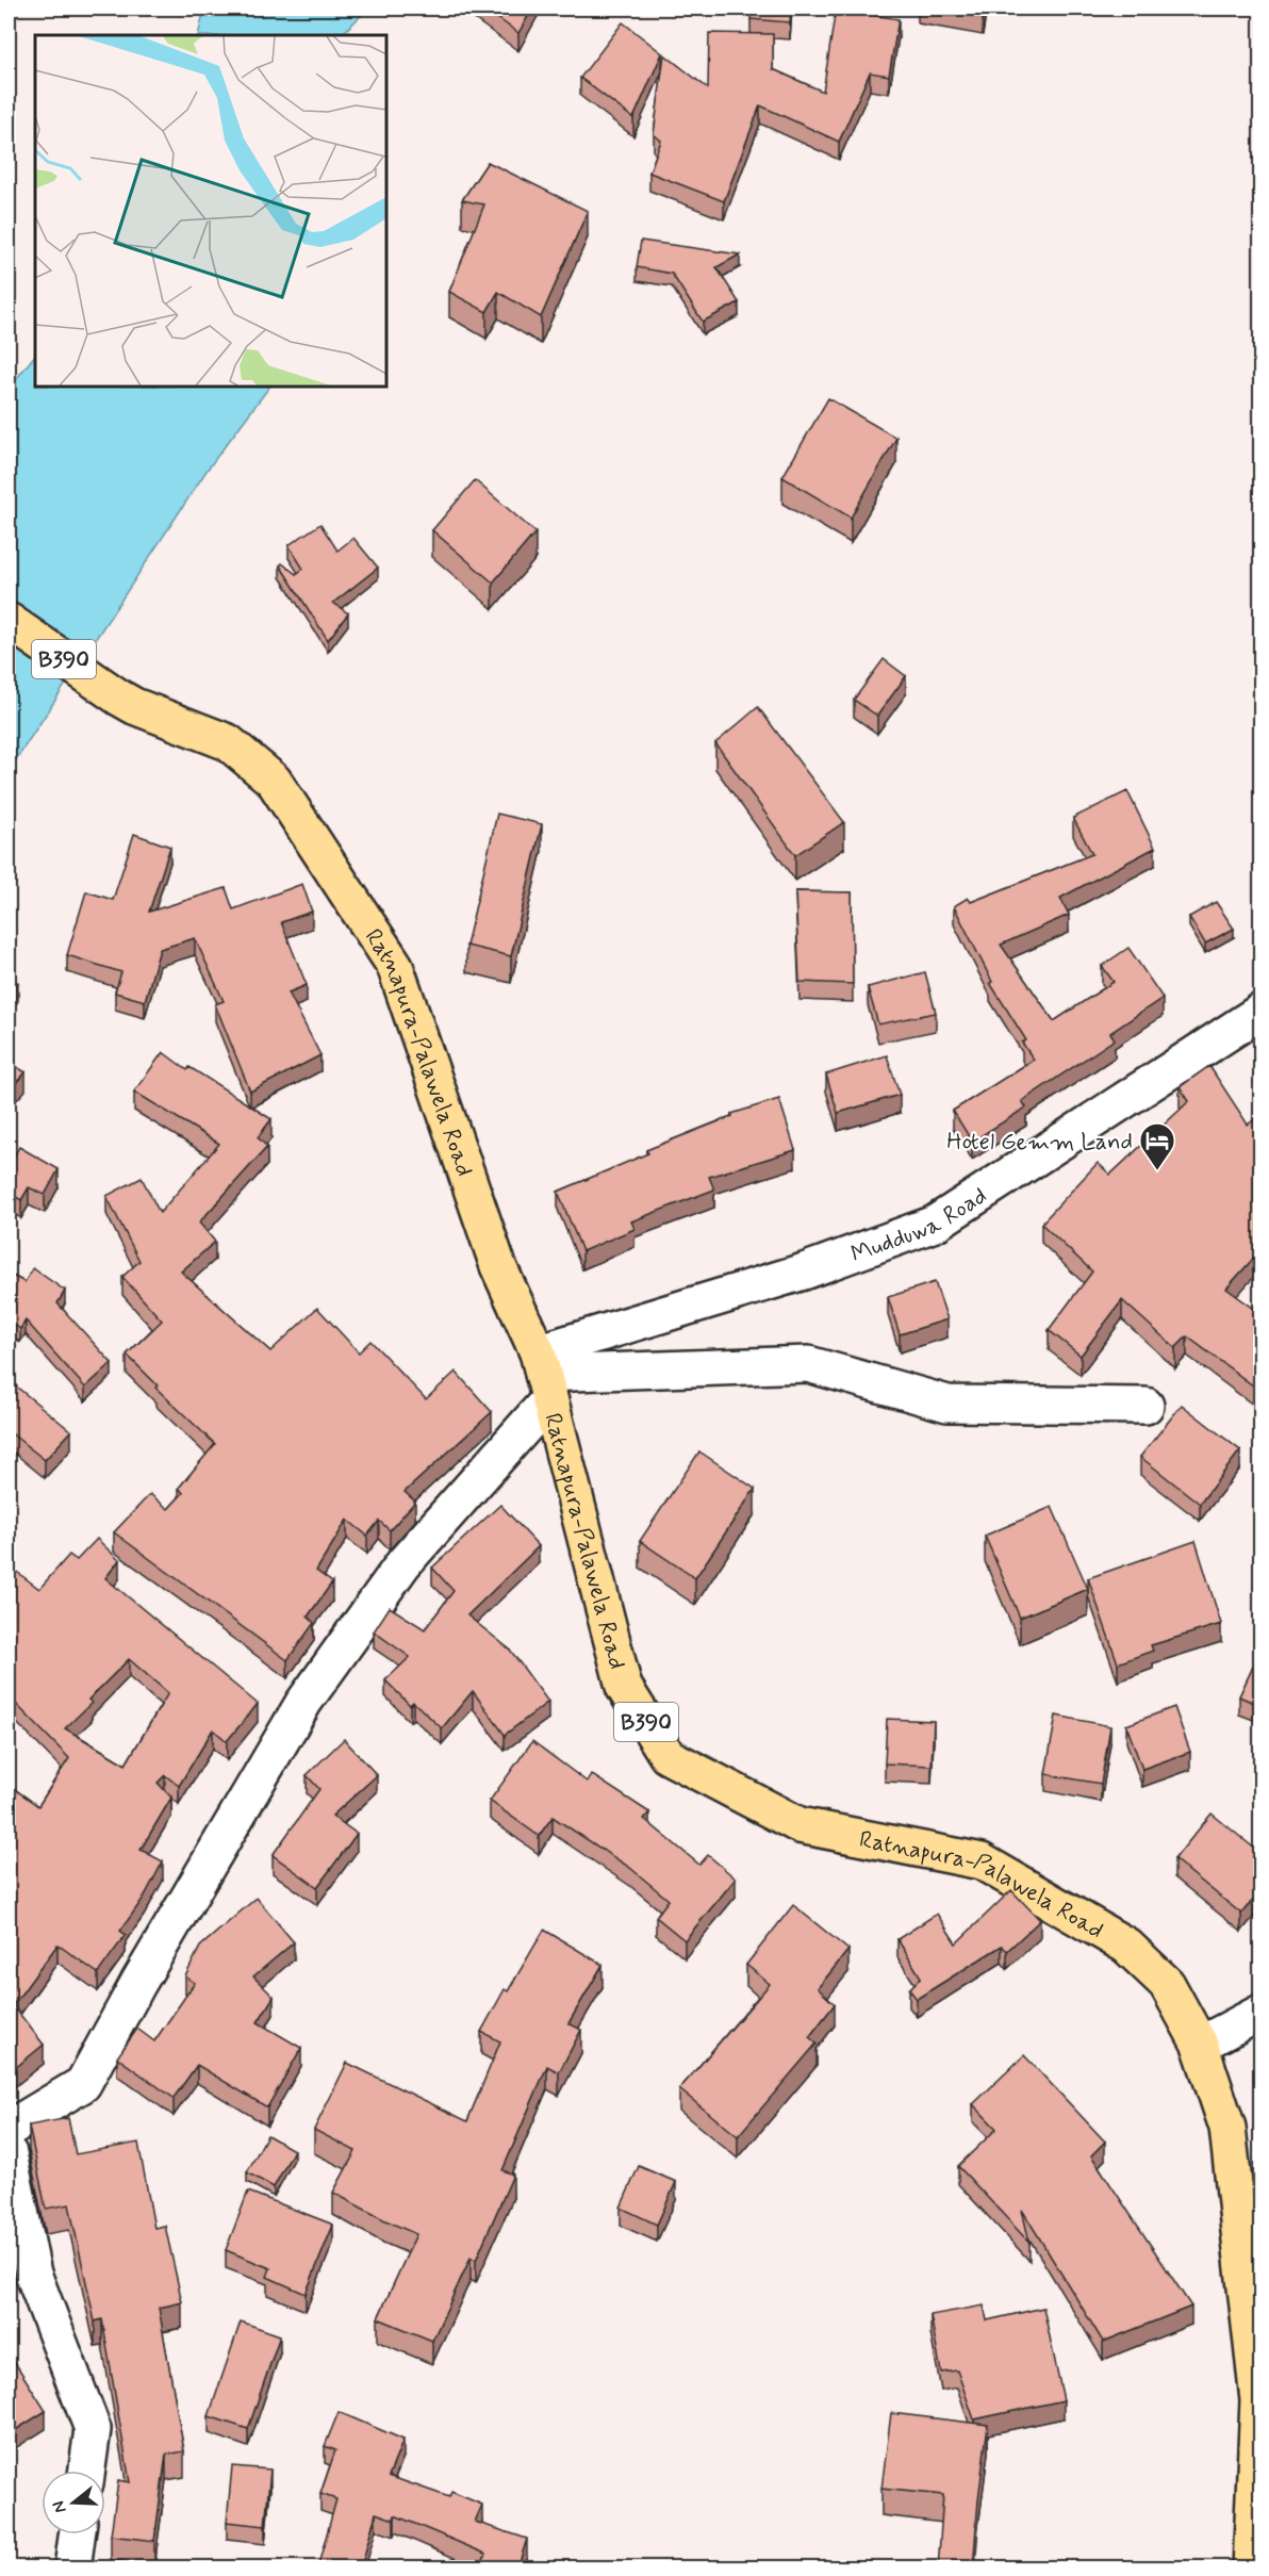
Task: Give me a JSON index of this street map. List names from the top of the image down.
{
  "streets": {
    "main road": ["B390", "Ratnapura-Palawela Road"],
    "street": ["Mudduwa Road"]
  },
  "crossings": [
    ["Ratnapura-Palawela Road", "Mudduwa Road"]
  ],
  "places": {
    "hotel": ["Hotel Gemm Land"]
  },
  "north": "left"
}
